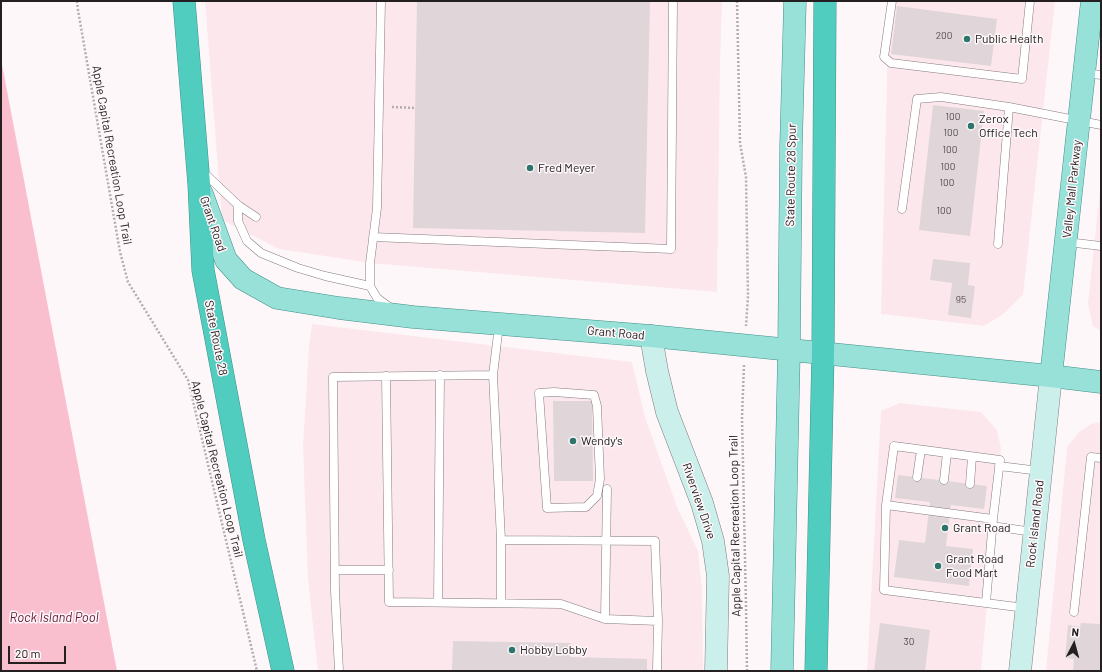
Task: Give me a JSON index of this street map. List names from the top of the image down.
{
  "streets": {
    "highway": ["State Route 28"],
    "main road": ["State Route 28 Spur", "Valley Mall Parkway", "Grant Road"],
    "street": ["Riverview Drive", "Rock Island Road"],
    "path": ["Apple Capital Recreation Loop Trail"]
  },
  "crossings": [
    ["State Route 28 Spur", "Grant Road"],
    ["Valley Mall Parkway", "Grant Road"],
    ["Valley Mall Parkway", "Rock Island Road"],
    ["Grant Road", "State Route 28"],
    ["Grant Road", "Riverview Drive"],
    ["Grant Road", "Rock Island Road"]
  ],
  "water": ["Rock Island Pool"],
  "places": [
    "Public Health",
    "Zerox Office Tech",
    "Fred Meyer",
    "Wendy's",
    "Grant Road",
    "Grant Road Food Mart",
    "Hobby Lobby"
  ],
  "house_numbers": [
    "200",
    "100",
    "100",
    "100",
    "100",
    "100",
    "100",
    "95",
    "30"
  ],
  "scale_bar": "20 m",
  "north": "top"
}
